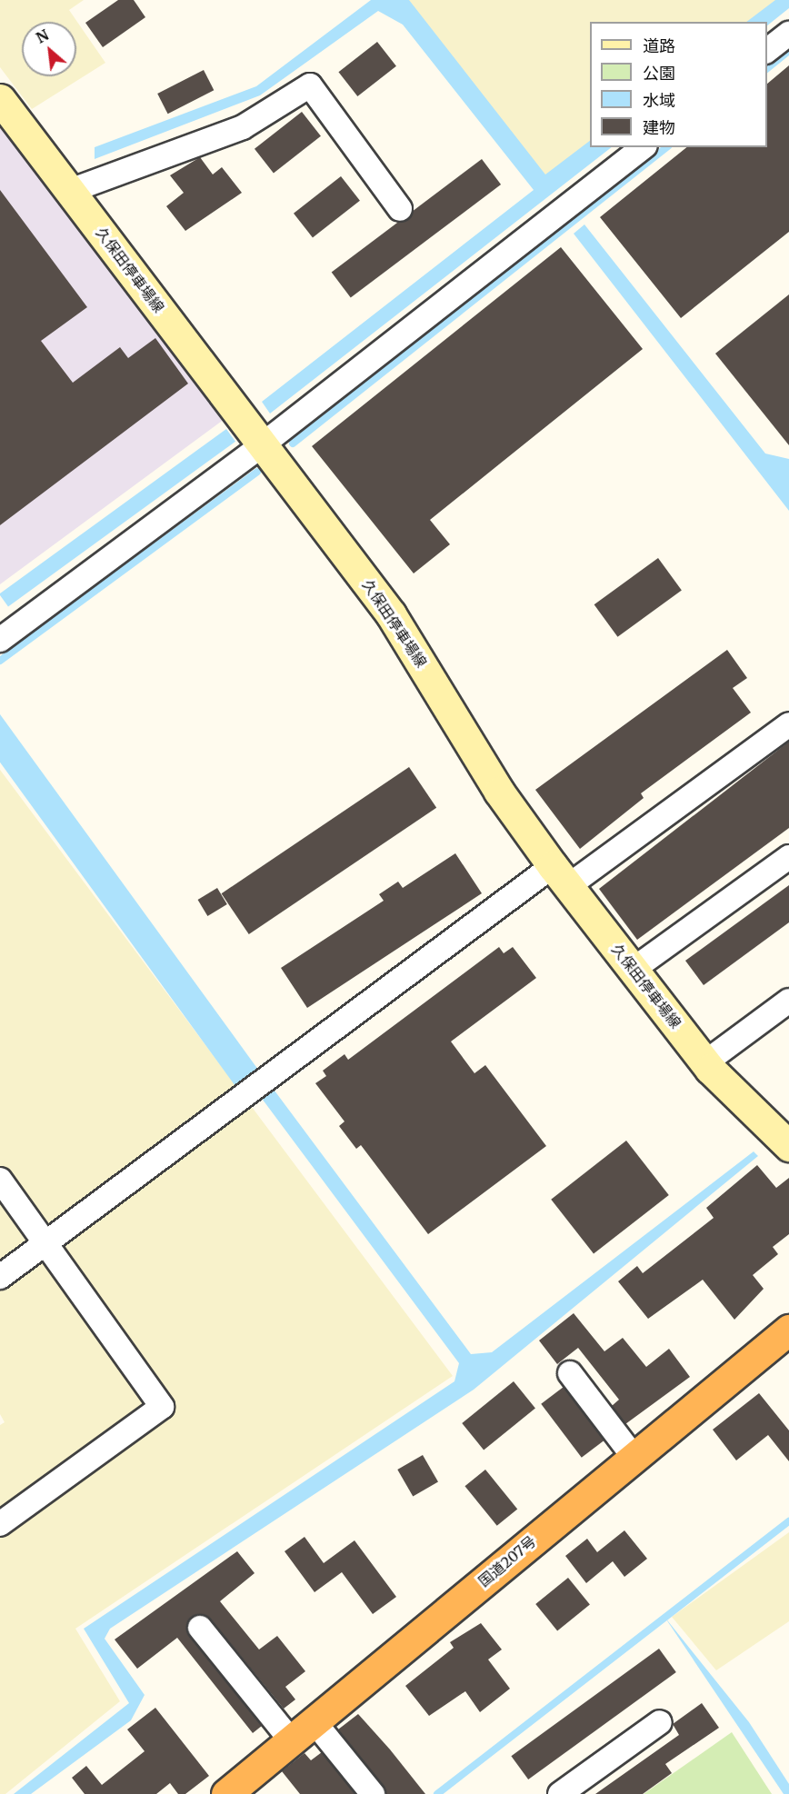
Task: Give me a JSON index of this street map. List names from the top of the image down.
{
  "streets": {
    "highway": ["国道207号"],
    "main road": ["久保田停車場線"]
  },
  "legend": [
    "道路",
    "公園",
    "水域",
    "建物"
  ],
  "north": "top left"
}
